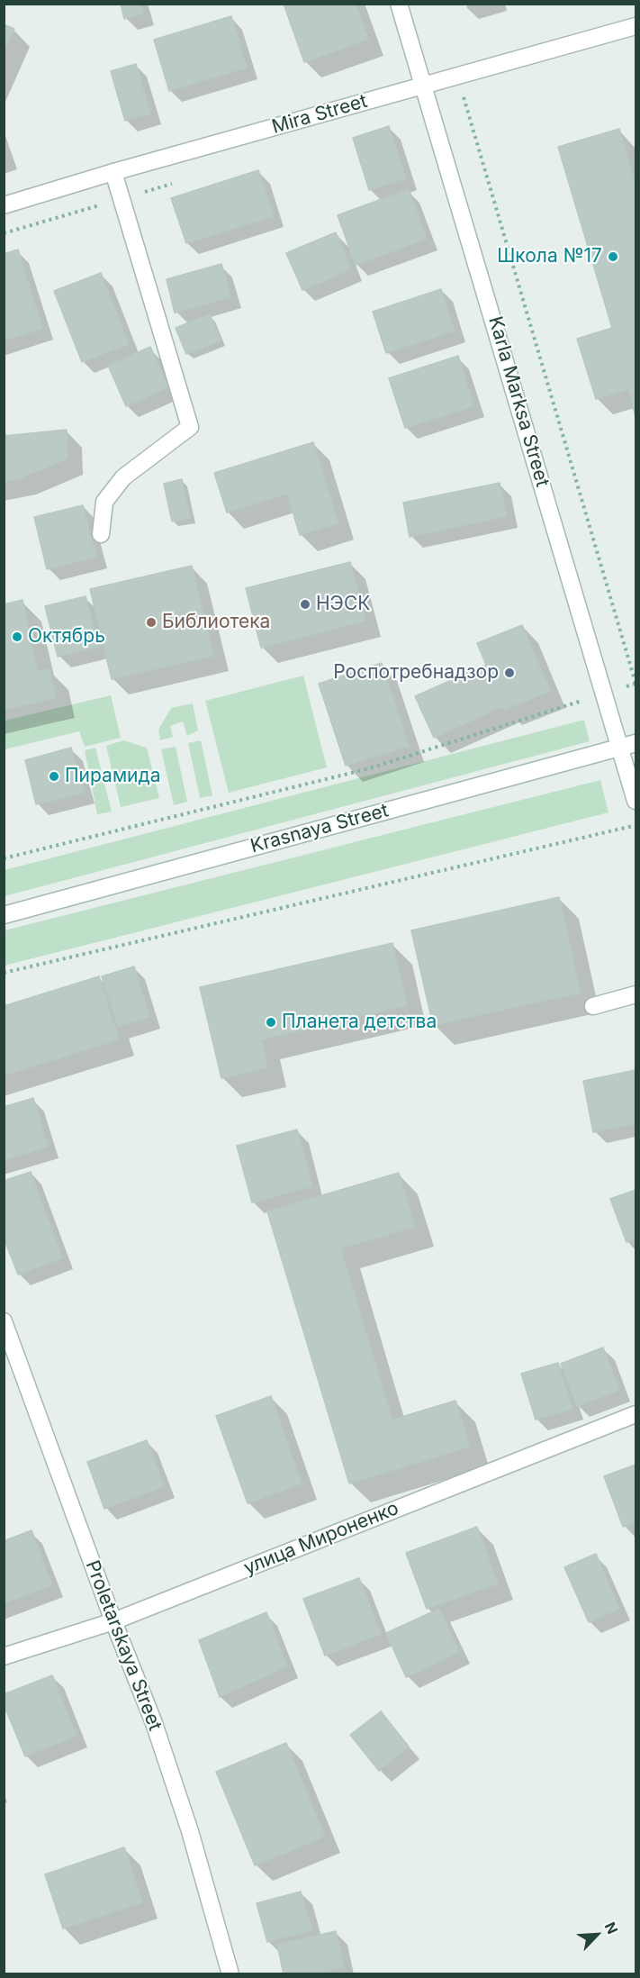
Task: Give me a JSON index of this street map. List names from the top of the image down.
{
  "streets": {
    "street": [
      "Mira Street",
      "Karla Marksa Street",
      "Krasnaya Street",
      "улица Мироненко",
      "Proletarskaya Street"
    ]
  },
  "crossings": [
    ["Mira Street", "Karla Marksa Street"],
    ["Karla Marksa Street", "Krasnaya Street"],
    ["улица Мироненко", "Proletarskaya Street"]
  ],
  "places": [
    "Школа №17",
    "НЭСК",
    "Библиотека",
    "Октябрь",
    "Роспотребнадзор",
    "Пирамида",
    "Планета детства"
  ],
  "north": "top right"
}
